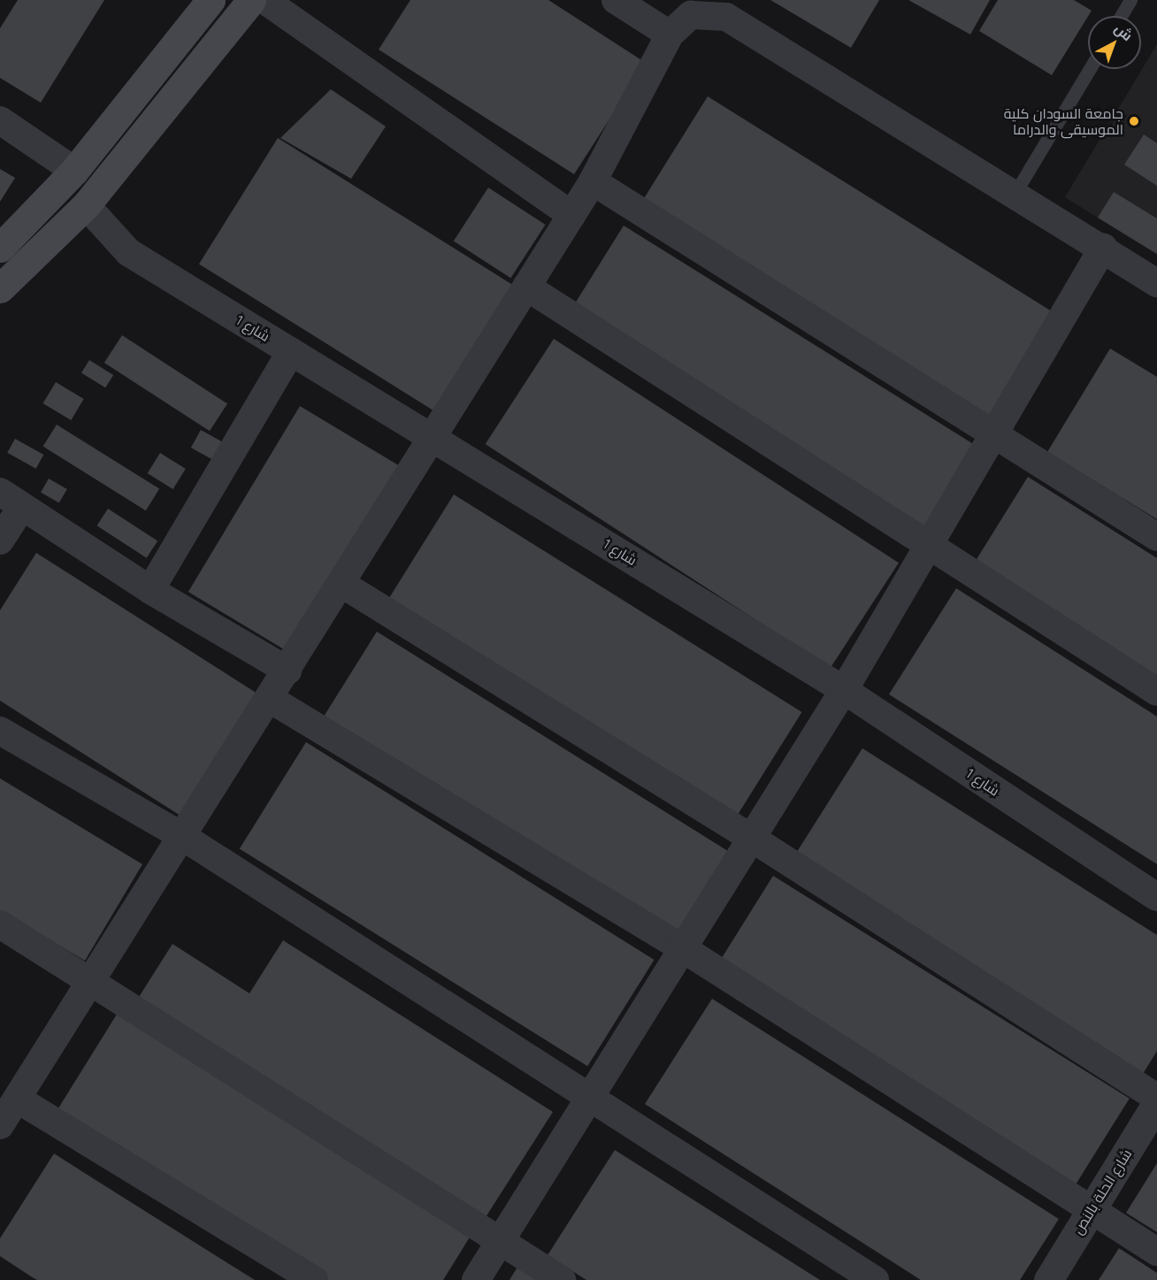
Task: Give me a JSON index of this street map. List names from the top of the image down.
{
  "streets": {
    "street": ["شارع 1", "شارع الحلة بالنص"]
  },
  "places": ["جامعة السودان كلية الموسيقى والدراما"],
  "north": "top right"
}
